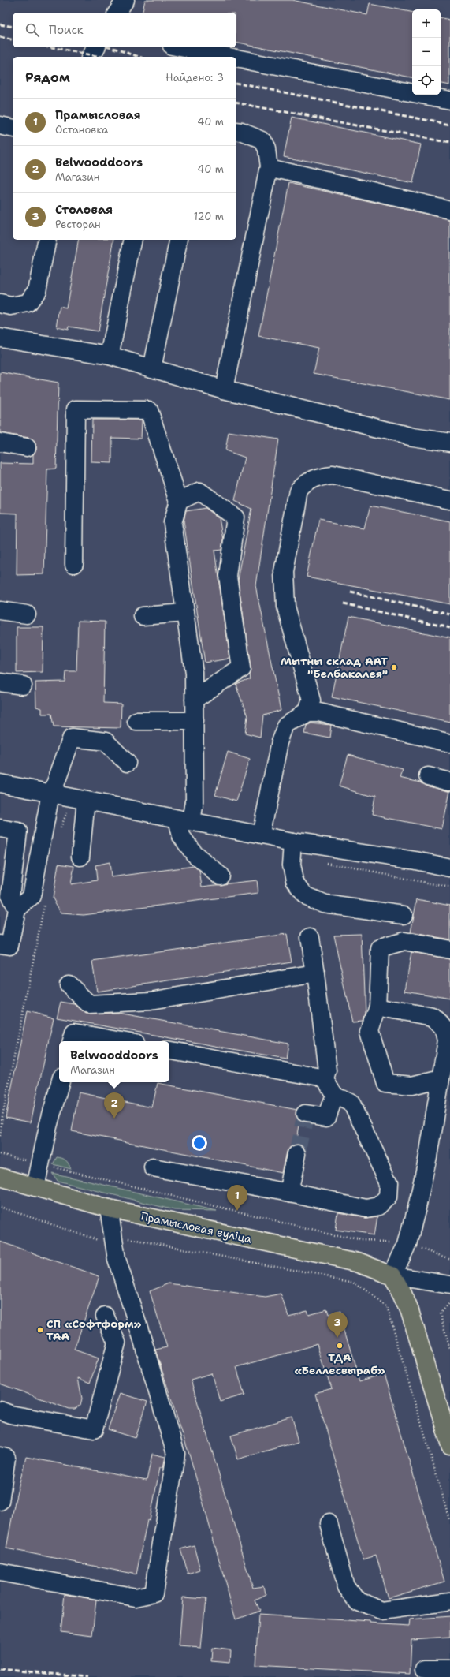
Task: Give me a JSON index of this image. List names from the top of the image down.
{
  "streets": {
    "main road": ["Прамысловая вуліца"]
  },
  "places": ["Мытны склад ААТ \"Белбакалея\"", "СП «Софтформ» ТАА", "ТДА «Беллесвыраб»"],
  "page": {
    "map_buttons": ["+", "−"],
    "search": "Поиск",
    "heading": ["Рядом", "Найдено: 3"],
    "list": [
      {
        "mark": "1",
        "name": "Прамысловая",
        "note": "Остановка",
        "value": "40 m"
      },
      {
        "mark": "2",
        "name": "Belwooddoors",
        "note": "Магазин",
        "value": "40 m"
      },
      {
        "mark": "3",
        "name": "Столовая",
        "note": "Ресторан",
        "value": "120 m"
      }
    ],
    "popup": ["Belwooddoors", "Магазин"],
    "pins": ["2", "1", "3"]
  }
}
